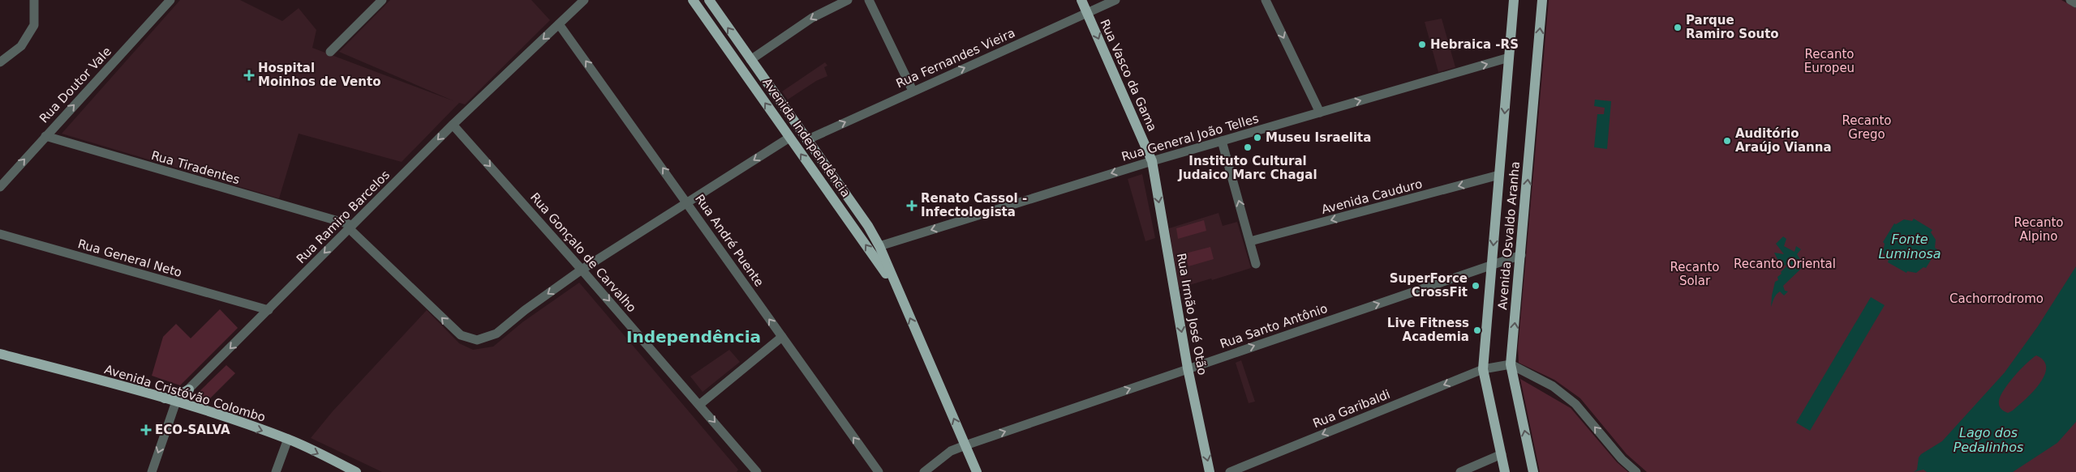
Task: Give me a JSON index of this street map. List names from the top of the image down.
{
  "streets": {
    "main road": [
      "Rua Vasco da Gama",
      "Avenida Independência",
      "Avenida Osvaldo Aranha",
      "Rua Irmão José Otão",
      "Avenida Cristóvão Colombo"
    ],
    "street": [
      "Rua Fernandes Vieira",
      "Rua Doutor Vale",
      "Rua General João Telles",
      "Rua Tiradentes",
      "Avenida Cauduro",
      "Rua Ramiro Barcelos",
      "Rua André Puente",
      "Rua Gonçalo de Carvalho",
      "Rua General Neto",
      "Rua Santo Antônio",
      "Rua Garibaldi"
    ]
  },
  "crossings": [
    ["Rua Fernandes Vieira", "Rua Vasco da Gama"],
    ["Rua Fernandes Vieira", "Avenida Independência"],
    ["Rua Vasco da Gama", "Rua General João Telles"],
    ["Rua Vasco da Gama", "Rua Irmão José Otão"],
    ["Rua Doutor Vale", "Rua Tiradentes"],
    ["Avenida Independência", "Rua General João Telles"],
    ["Avenida Independência", "Rua Santo Antônio"],
    ["Rua General João Telles", "Avenida Osvaldo Aranha"],
    ["Rua General João Telles", "Rua Irmão José Otão"],
    ["Rua Tiradentes", "Rua Ramiro Barcelos"],
    ["Rua Tiradentes", "Rua Gonçalo de Carvalho"],
    ["Avenida Cauduro", "Avenida Osvaldo Aranha"],
    ["Rua Ramiro Barcelos", "Rua André Puente"],
    ["Rua Ramiro Barcelos", "Rua Gonçalo de Carvalho"],
    ["Rua Ramiro Barcelos", "Rua General Neto"],
    ["Rua Ramiro Barcelos", "Avenida Cristóvão Colombo"],
    ["Avenida Osvaldo Aranha", "Rua Santo Antônio"],
    ["Avenida Osvaldo Aranha", "Rua Garibaldi"],
    ["Rua Irmão José Otão", "Rua Santo Antônio"]
  ],
  "one_way": [
    "Rua Fernandes Vieira",
    "Rua Vasco da Gama",
    "Rua Doutor Vale",
    "Avenida Cauduro",
    "Rua Ramiro Barcelos",
    "Rua André Puente",
    "Rua Gonçalo de Carvalho",
    "Rua Irmão José Otão",
    "Rua Santo Antônio",
    "Avenida Cristóvão Colombo",
    "Rua Garibaldi"
  ],
  "districts": ["Independência"],
  "water": ["Fonte Luminosa", "Lago dos Pedalinhos"],
  "parks": [
    "Recanto Europeu",
    "Recanto Grego",
    "Recanto Alpino",
    "Recanto Oriental",
    "Recanto Solar",
    "Cachorrodromo"
  ],
  "places": {
    "other": [
      "Parque Ramiro Souto",
      "Hebraica -RS",
      "Museu Israelita",
      "Auditório Araújo Vianna",
      "Instituto Cultural Judaico Marc Chagal",
      "SuperForce CrossFit",
      "Live Fitness Academia"
    ],
    "health": ["Hospital Moinhos de Vento", "Renato Cassol - Infectologista", "ECO-SALVA"]
  }
}
